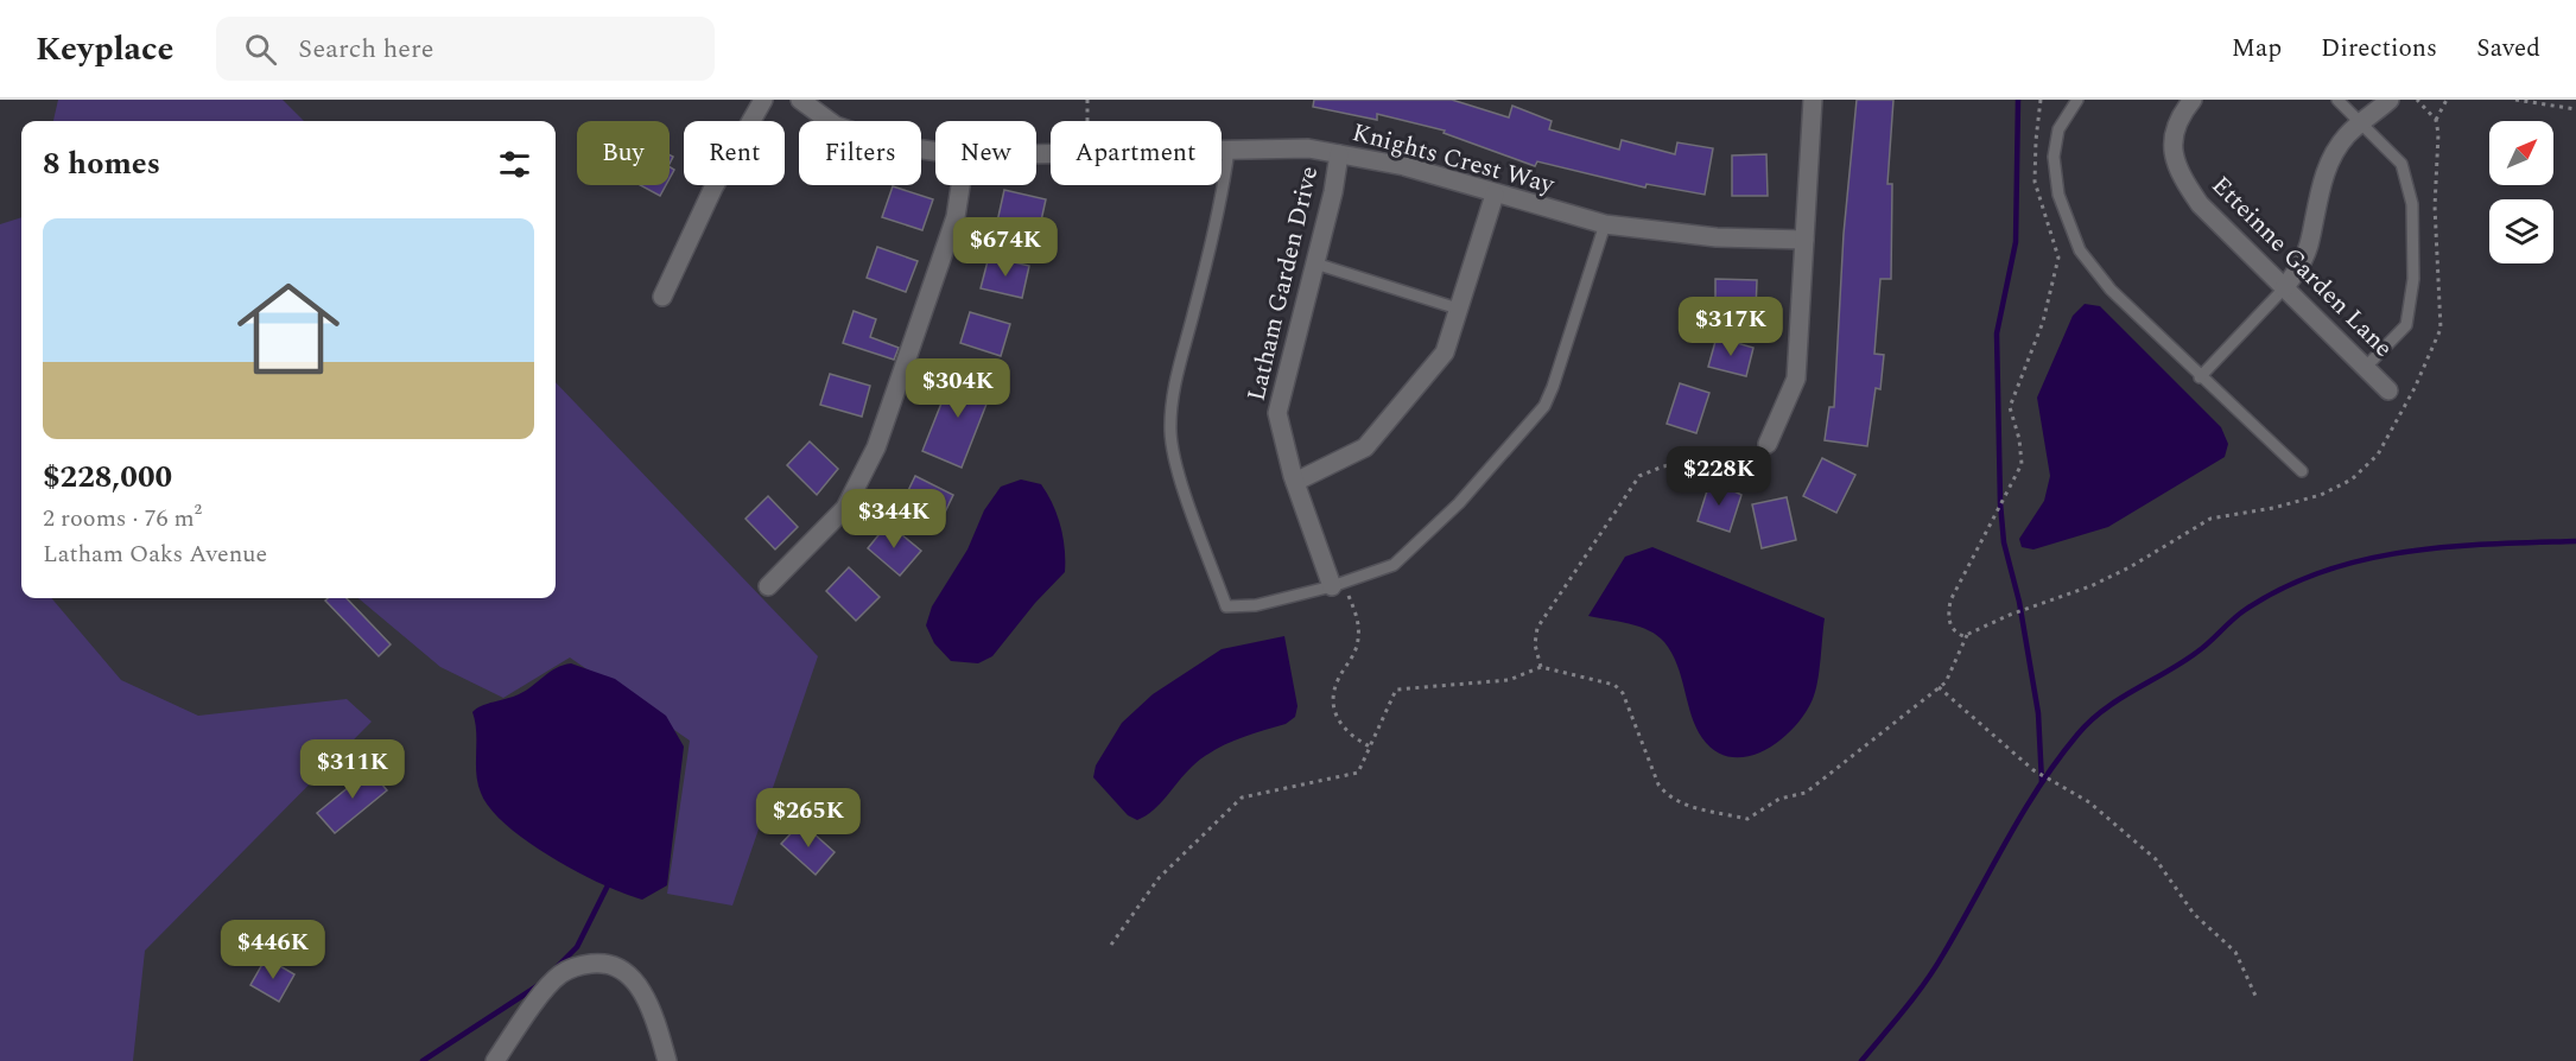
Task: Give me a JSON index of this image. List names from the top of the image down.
{
  "streets": {
    "street": ["Knights Crest Way", "Etteinne Garden Lane", "Latham Garden Drive"]
  },
  "crossings": [
    ["Knights Crest Way", "Latham Garden Drive"]
  ],
  "north": "top right",
  "page": {
    "header": "Keyplace",
    "search": "Search here",
    "nav": ["Map", "Directions", "Saved"],
    "chip": [
      "Buy",
      "Rent",
      "Filters",
      "New",
      "Apartment"
    ],
    "heading": "8 homes",
    "list": [
      {
        "name": "$228,000",
        "note": "2 rooms · 76 m² · Latham Oaks Avenue"
      }
    ],
    "price": [
      "$674K",
      "$317K",
      "$304K",
      "$228K",
      "$344K",
      "$311K",
      "$265K",
      "$446K"
    ]
  }
}
